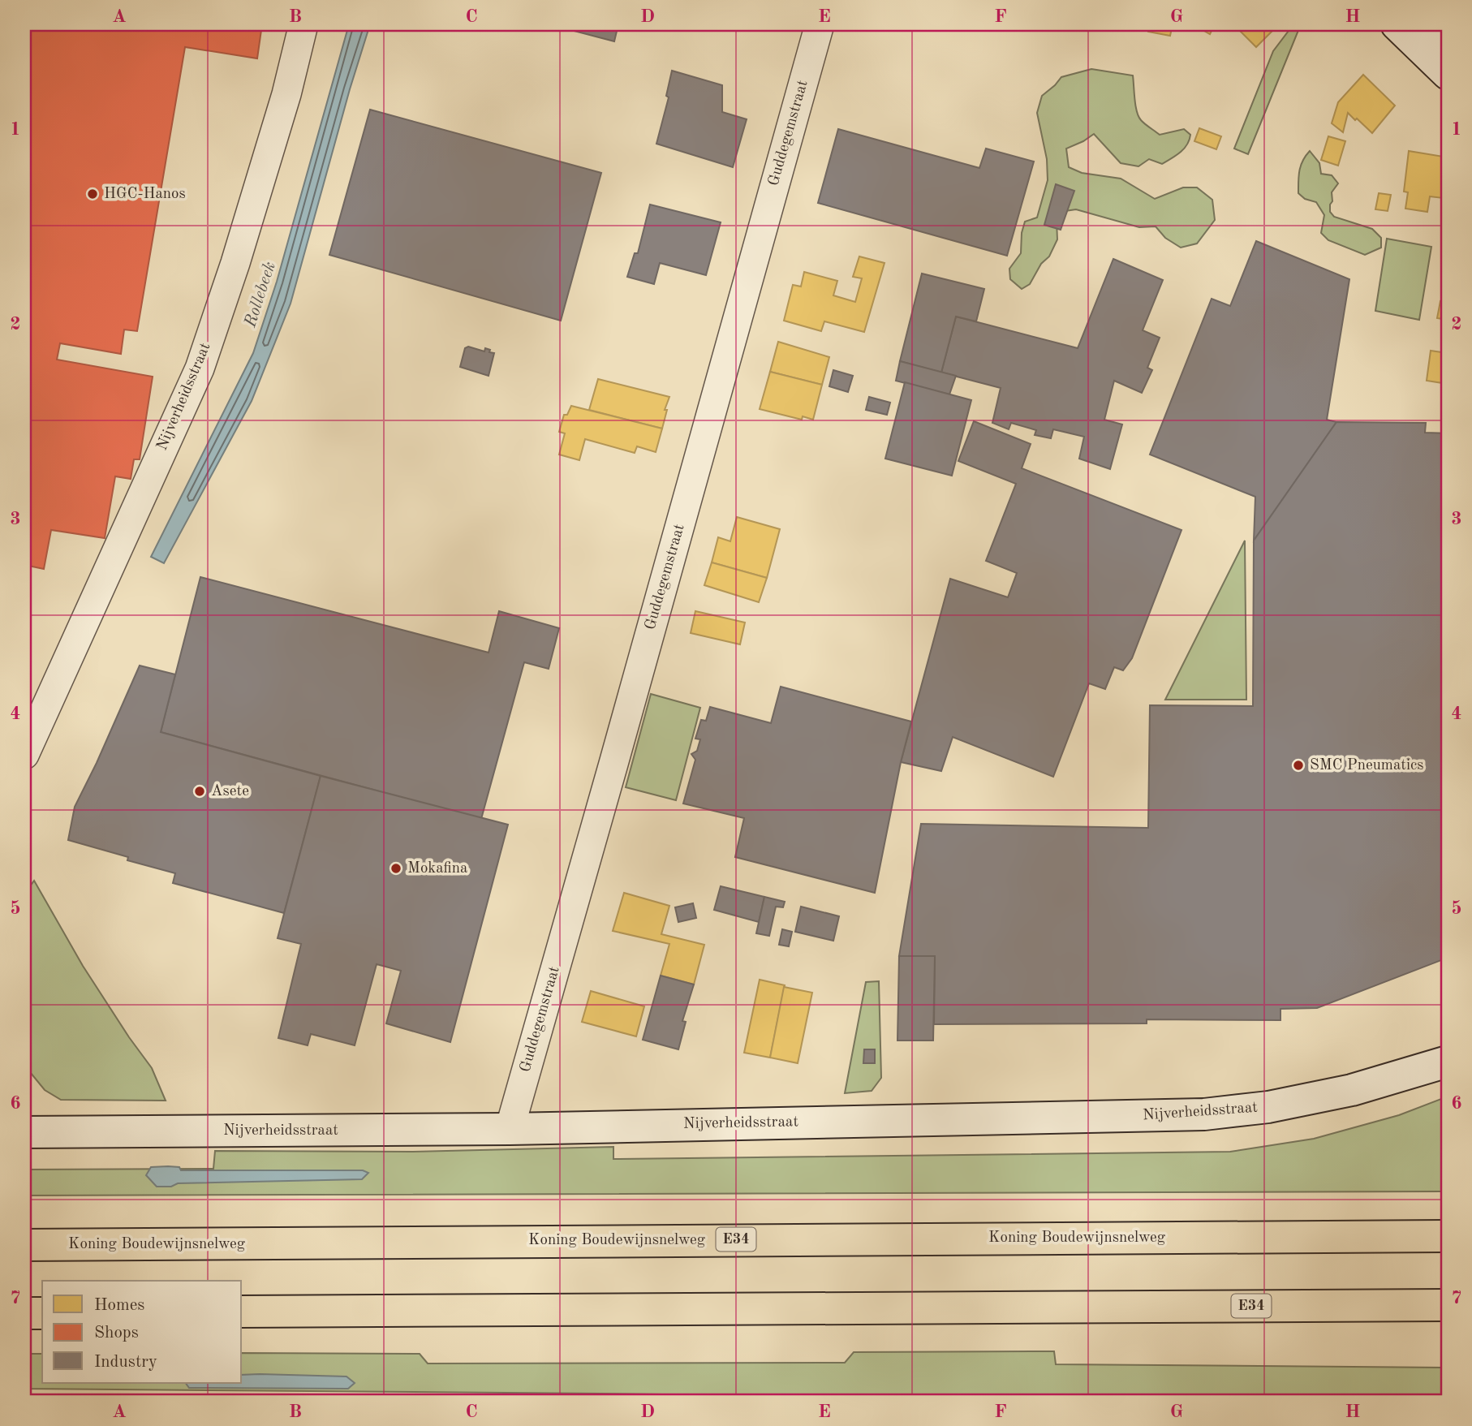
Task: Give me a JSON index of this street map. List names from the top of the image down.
{
  "streets": {
    "highway": ["Koning Boudewijnsnelweg", "E34"],
    "street": ["Guddegemstraat", "Nijverheidsstraat"]
  },
  "crossings": [
    ["Guddegemstraat", "Nijverheidsstraat"]
  ],
  "water": ["Rollebeek"],
  "places": [
    "HGC-Hanos",
    "SMC Pneumatics",
    "Asete",
    "Mokafina"
  ],
  "legend": ["Homes", "Shops", "Industry"],
  "grid": {
    "columns": [
      "A",
      "B",
      "C",
      "D",
      "E",
      "F",
      "G",
      "H"
    ],
    "rows": [
      "1",
      "2",
      "3",
      "4",
      "5",
      "6",
      "7"
    ]
  }
}
